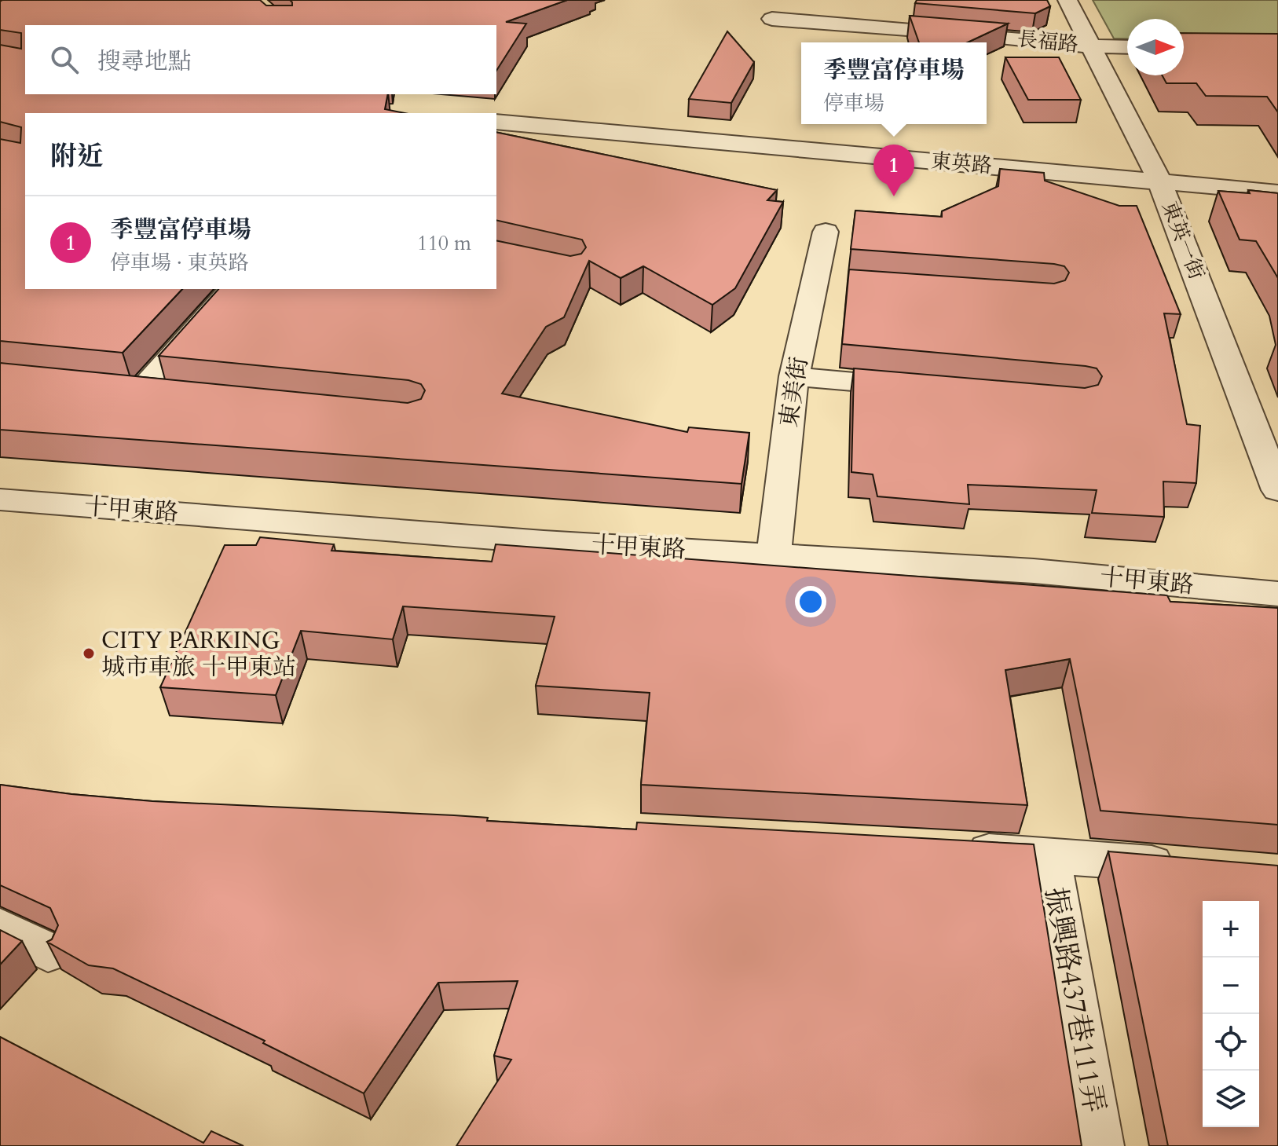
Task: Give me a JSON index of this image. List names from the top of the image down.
{
  "streets": {
    "street": [
      "長福路",
      "東英路",
      "東英一街",
      "東美街",
      "十甲東路",
      "振興路437巷111弄"
    ]
  },
  "crossings": [
    ["長福路", "東英一街"],
    ["東英路", "東英一街"],
    ["東美街", "十甲東路"]
  ],
  "places": ["CITY PARKING 城市車旅 十甲東站"],
  "north": "right",
  "page": {
    "search": "搜尋地點",
    "popup": ["季豐富停車場", "停車場"],
    "heading": "附近",
    "pins": "1",
    "list": [
      {
        "mark": "1",
        "name": "季豐富停車場",
        "note": "停車場 · 東英路",
        "value": "110 m"
      }
    ],
    "map_buttons": ["+", "−"]
  }
}
